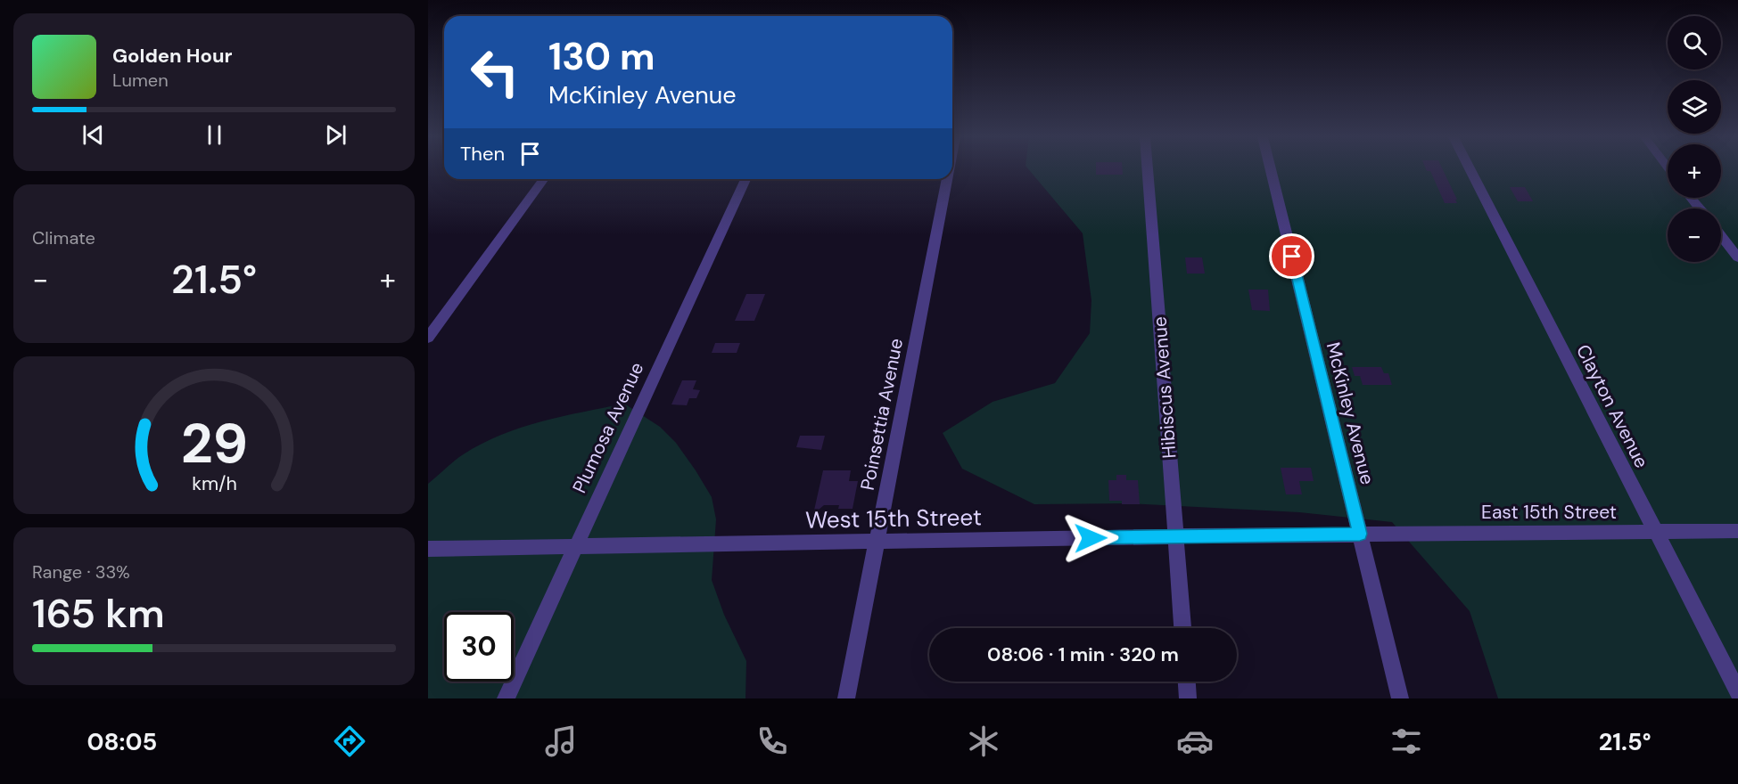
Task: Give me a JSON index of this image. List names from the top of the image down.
{
  "streets": {
    "street": [
      "Hibiscus Avenue",
      "Clayton Avenue",
      "McKinley Avenue",
      "Poinsettia Avenue",
      "Plumosa Avenue",
      "East 15th Street",
      "West 15th Street"
    ]
  },
  "crossings": [
    ["Hibiscus Avenue", "West 15th Street"],
    ["Clayton Avenue", "East 15th Street"],
    ["McKinley Avenue", "East 15th Street"],
    ["McKinley Avenue", "West 15th Street"],
    ["Poinsettia Avenue", "West 15th Street"],
    ["Plumosa Avenue", "West 15th Street"],
    ["East 15th Street", "West 15th Street"]
  ],
  "page": {
    "map_buttons": ["+", "−"],
    "turn": ["130 m", "McKinley Avenue"],
    "song": ["Golden Hour", "Lumen"],
    "then": "Then",
    "tile": [
      "Climate",
      ["Range · 33%", "165 km"]
    ],
    "heat": ["−", "21.5°", "+"],
    "limit": "30",
    "trip": "08:06 · 1 min · 320 m",
    "tabs": ["08:05", "21.5°"],
    "gauge": ["29", "km/h"]
  }
}
